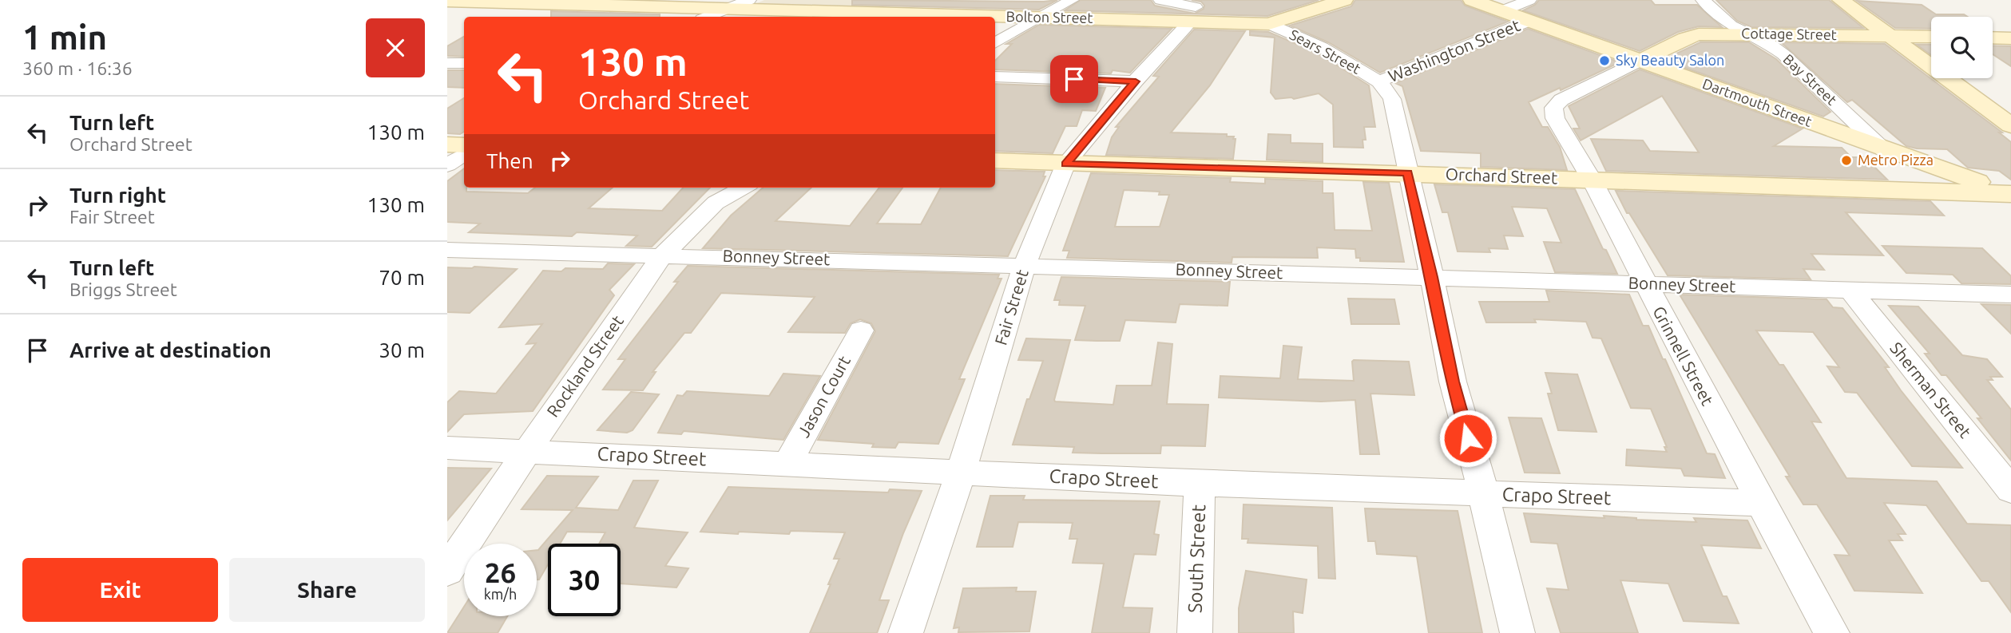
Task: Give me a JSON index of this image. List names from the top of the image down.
{
  "streets": {
    "street": [
      "Bolton Street",
      "Cottage Street",
      "Washington Street",
      "Sears Street",
      "Bay Street",
      "Dartmouth Street",
      "Orchard Street",
      "Bonney Street",
      "Fair Street",
      "Grinnell Street",
      "Rockland Street",
      "Sherman Street",
      "Jason Court",
      "Crapo Street",
      "South Street"
    ]
  },
  "crossings": [
    ["Bolton Street", "Fair Street"],
    ["Cottage Street", "Bay Street"],
    ["Cottage Street", "Dartmouth Street"],
    ["Cottage Street", "Grinnell Street"],
    ["Washington Street", "Sears Street"],
    ["Washington Street", "Dartmouth Street"],
    ["Washington Street", "Orchard Street"],
    ["Washington Street", "Bonney Street"],
    ["Washington Street", "Crapo Street"],
    ["Bay Street", "Dartmouth Street"],
    ["Dartmouth Street", "Orchard Street"],
    ["Dartmouth Street", "Grinnell Street"],
    ["Orchard Street", "Fair Street"],
    ["Orchard Street", "Grinnell Street"],
    ["Bonney Street", "Fair Street"],
    ["Bonney Street", "Grinnell Street"],
    ["Bonney Street", "Rockland Street"],
    ["Bonney Street", "Sherman Street"],
    ["Fair Street", "Crapo Street"],
    ["Grinnell Street", "Crapo Street"],
    ["Rockland Street", "Crapo Street"],
    ["Jason Court", "Crapo Street"],
    ["Crapo Street", "South Street"]
  ],
  "places": ["Sky Beauty Salon", "Metro Pizza"],
  "page": {
    "heading": ["1 min", "360 m · 16:36"],
    "turn": ["130 m", "Orchard Street"],
    "list": [
      {
        "name": "Turn left",
        "note": "Orchard Street",
        "value": "130 m"
      },
      {
        "name": "Turn right",
        "note": "Fair Street",
        "value": "130 m"
      },
      {
        "name": "Turn left",
        "note": "Briggs Street",
        "value": "70 m"
      },
      {
        "name": "Arrive at destination",
        "value": "30 m"
      }
    ],
    "then": "Then",
    "speed": "26 km/h",
    "limit": "30",
    "buttons": ["Exit", "Share"]
  }
}
